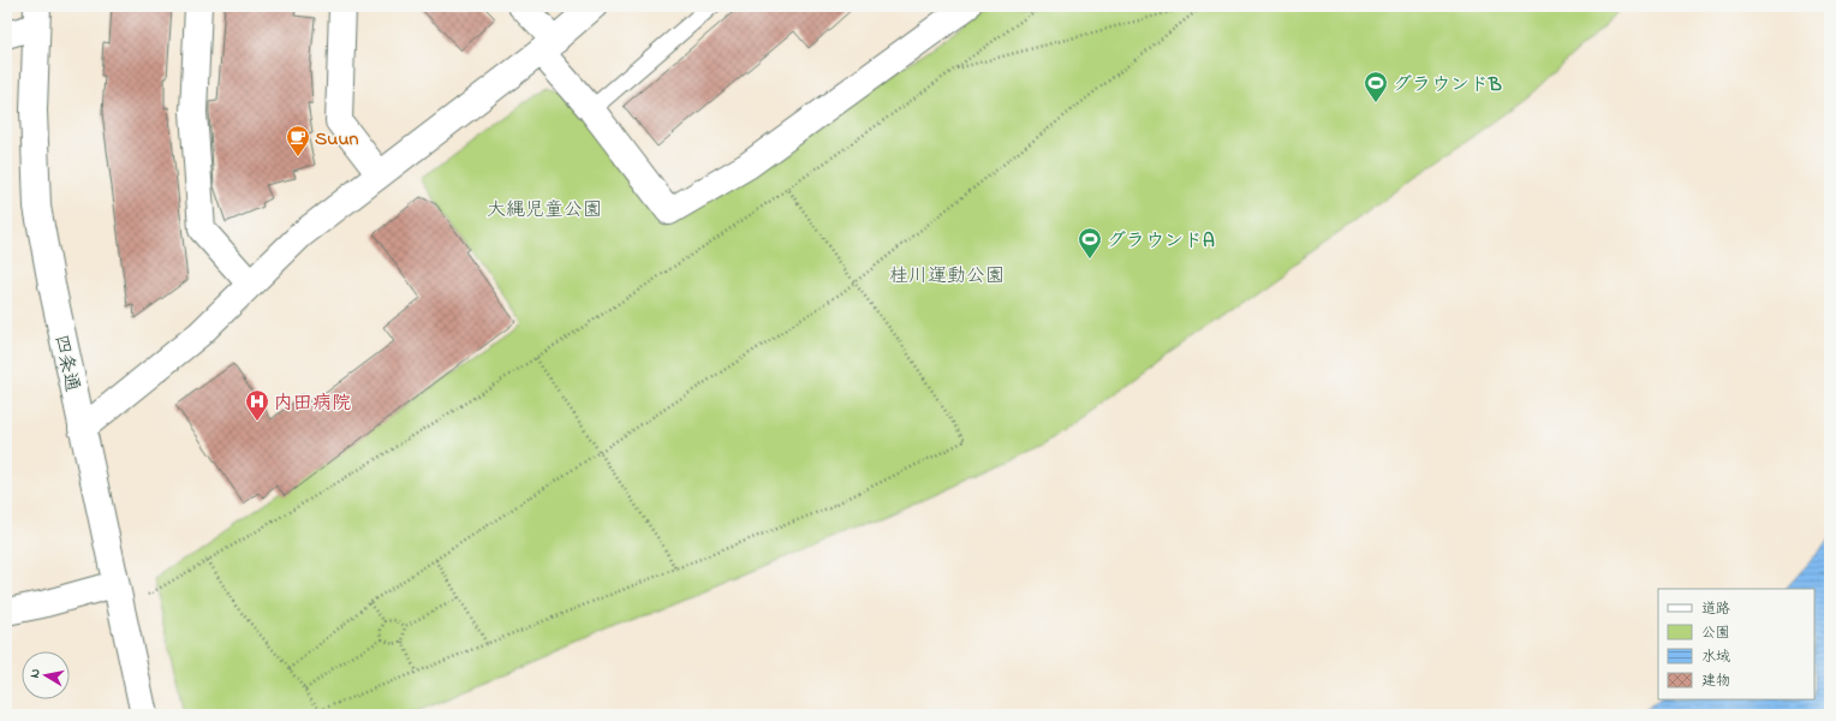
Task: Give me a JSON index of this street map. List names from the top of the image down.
{
  "streets": {
    "street": ["四条通"]
  },
  "parks": ["大縄児童公園", "桂川運動公園"],
  "places": {
    "sports": ["グラウンドB", "グラウンドA"],
    "cafe": ["Suun"],
    "hospital": ["内田病院"]
  },
  "legend": [
    "道路",
    "公園",
    "水域",
    "建物"
  ],
  "north": "left"
}
